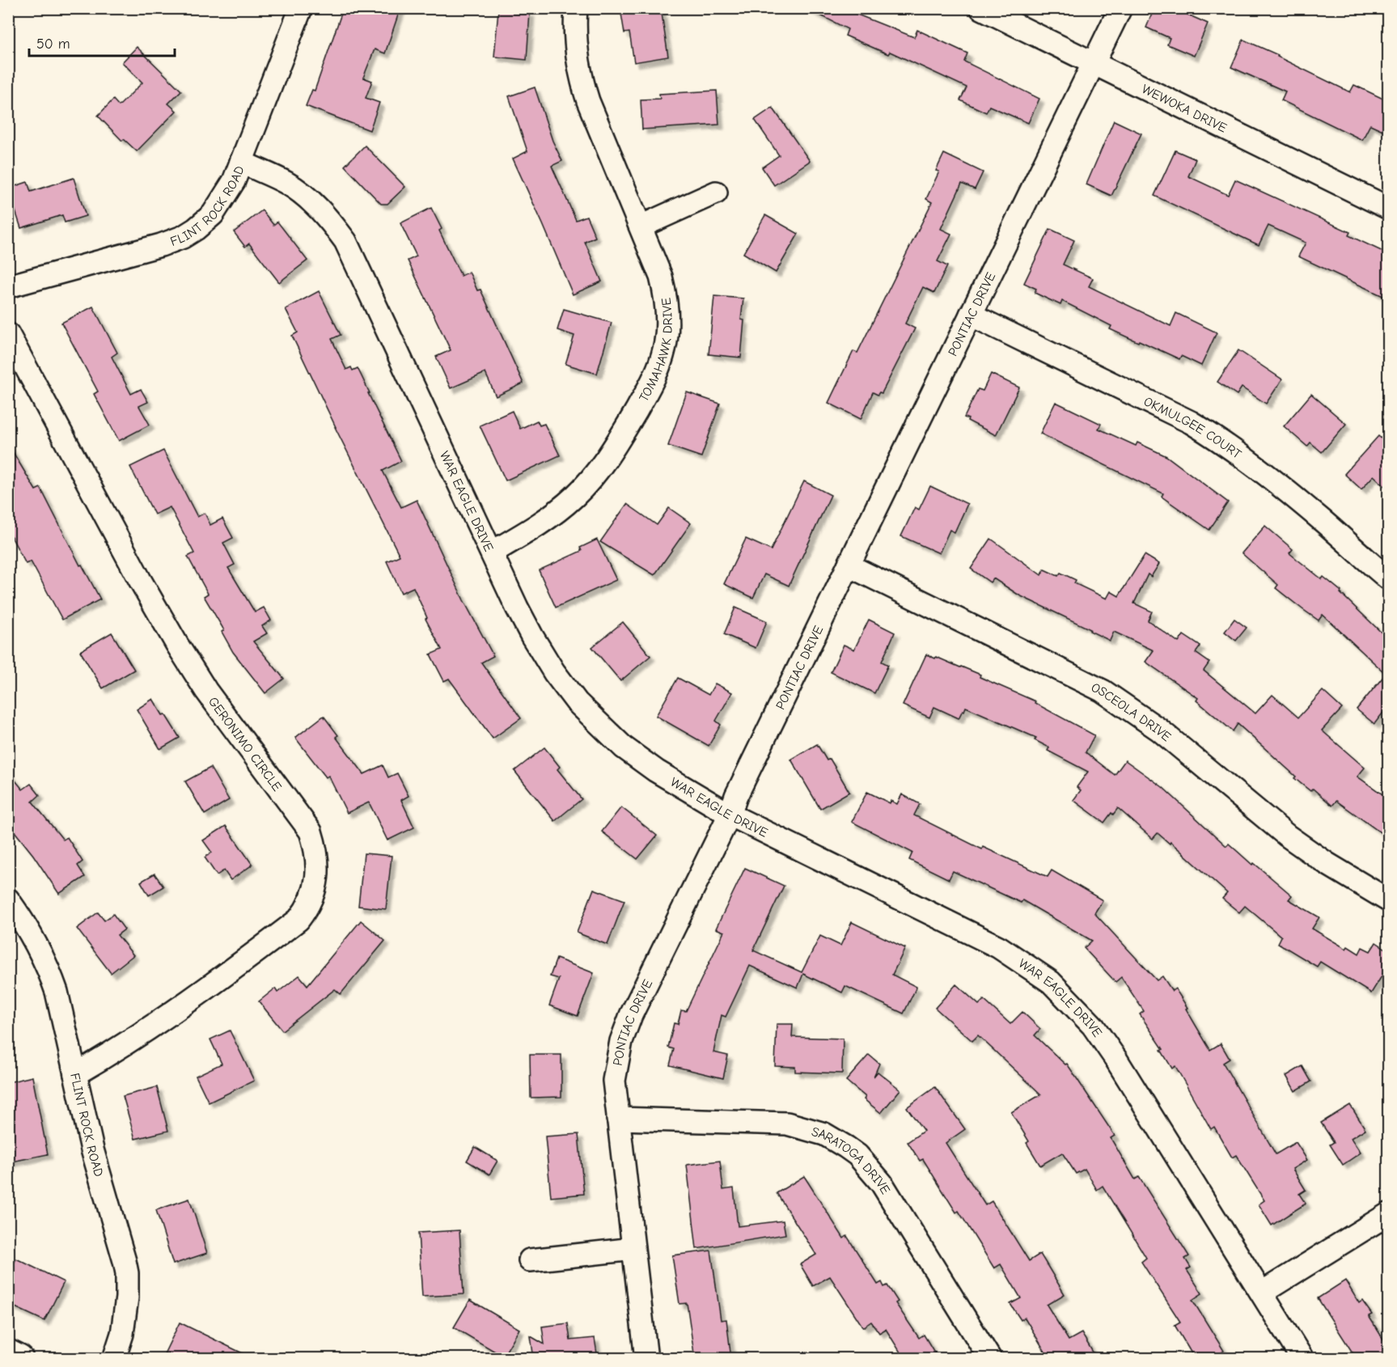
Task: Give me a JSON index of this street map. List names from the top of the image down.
{
  "streets": {
    "street": [
      "WEWOKA DRIVE",
      "FLINT ROCK ROAD",
      "PONTIAC DRIVE",
      "TOMAHAWK DRIVE",
      "OKMULGEE COURT",
      "WAR EAGLE DRIVE",
      "OSCEOLA DRIVE",
      "GERONIMO CIRCLE",
      "SARATOGA DRIVE"
    ]
  },
  "crossings": [
    ["WEWOKA DRIVE", "PONTIAC DRIVE"],
    ["FLINT ROCK ROAD", "WAR EAGLE DRIVE"],
    ["FLINT ROCK ROAD", "GERONIMO CIRCLE"],
    ["PONTIAC DRIVE", "OKMULGEE COURT"],
    ["PONTIAC DRIVE", "WAR EAGLE DRIVE"],
    ["PONTIAC DRIVE", "OSCEOLA DRIVE"],
    ["PONTIAC DRIVE", "SARATOGA DRIVE"],
    ["TOMAHAWK DRIVE", "WAR EAGLE DRIVE"]
  ],
  "scale_bar": "50 m"
}
